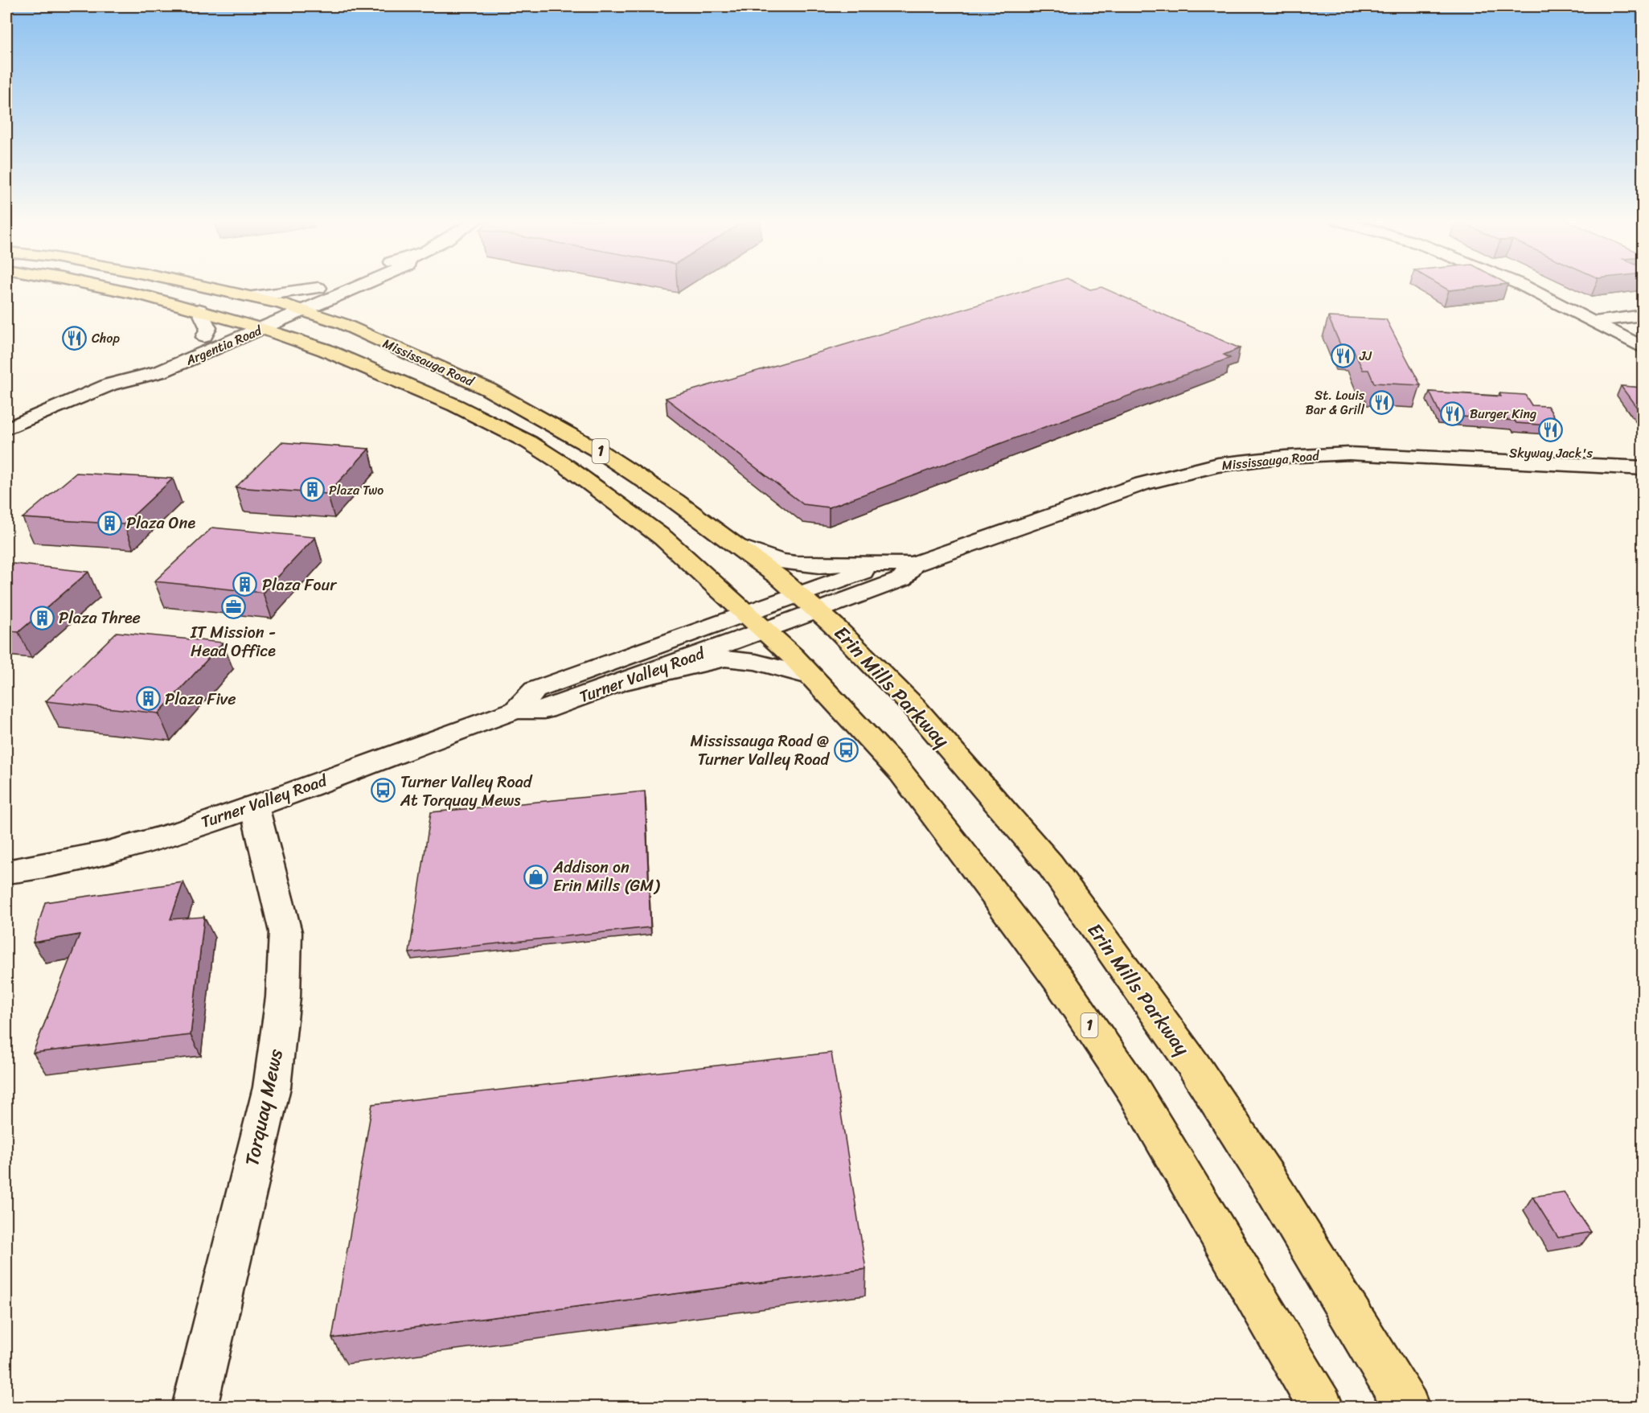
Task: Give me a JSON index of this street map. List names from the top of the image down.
{
  "streets": {
    "main road": ["Mississauga Road", "1", "Erin Mills Parkway"],
    "street": ["Argentia Road", "Turner Valley Road", "Torquay Mews"]
  },
  "crossings": [
    ["Argentia Road", "Mississauga Road"],
    ["Mississauga Road", "1"],
    ["Mississauga Road", "Turner Valley Road"],
    ["Mississauga Road", "Erin Mills Parkway"],
    ["1", "Turner Valley Road"],
    ["Turner Valley Road", "Torquay Mews"]
  ],
  "places": {
    "restaurant": [
      "Chop",
      "JJ",
      "St. Louis Bar & Grill",
      "Burger King",
      "Skyway Jack's"
    ],
    "building": [
      "Plaza Two",
      "Plaza One",
      "Plaza Four",
      "Plaza Three",
      "Plaza Five"
    ],
    "office": ["IT Mission - Head Office"],
    "bus stop": ["Mississauga Road @ Turner Valley Road", "Turner Valley Road At Torquay Mews"],
    "shop": ["Addison on Erin Mills (GM)"]
  }
}
